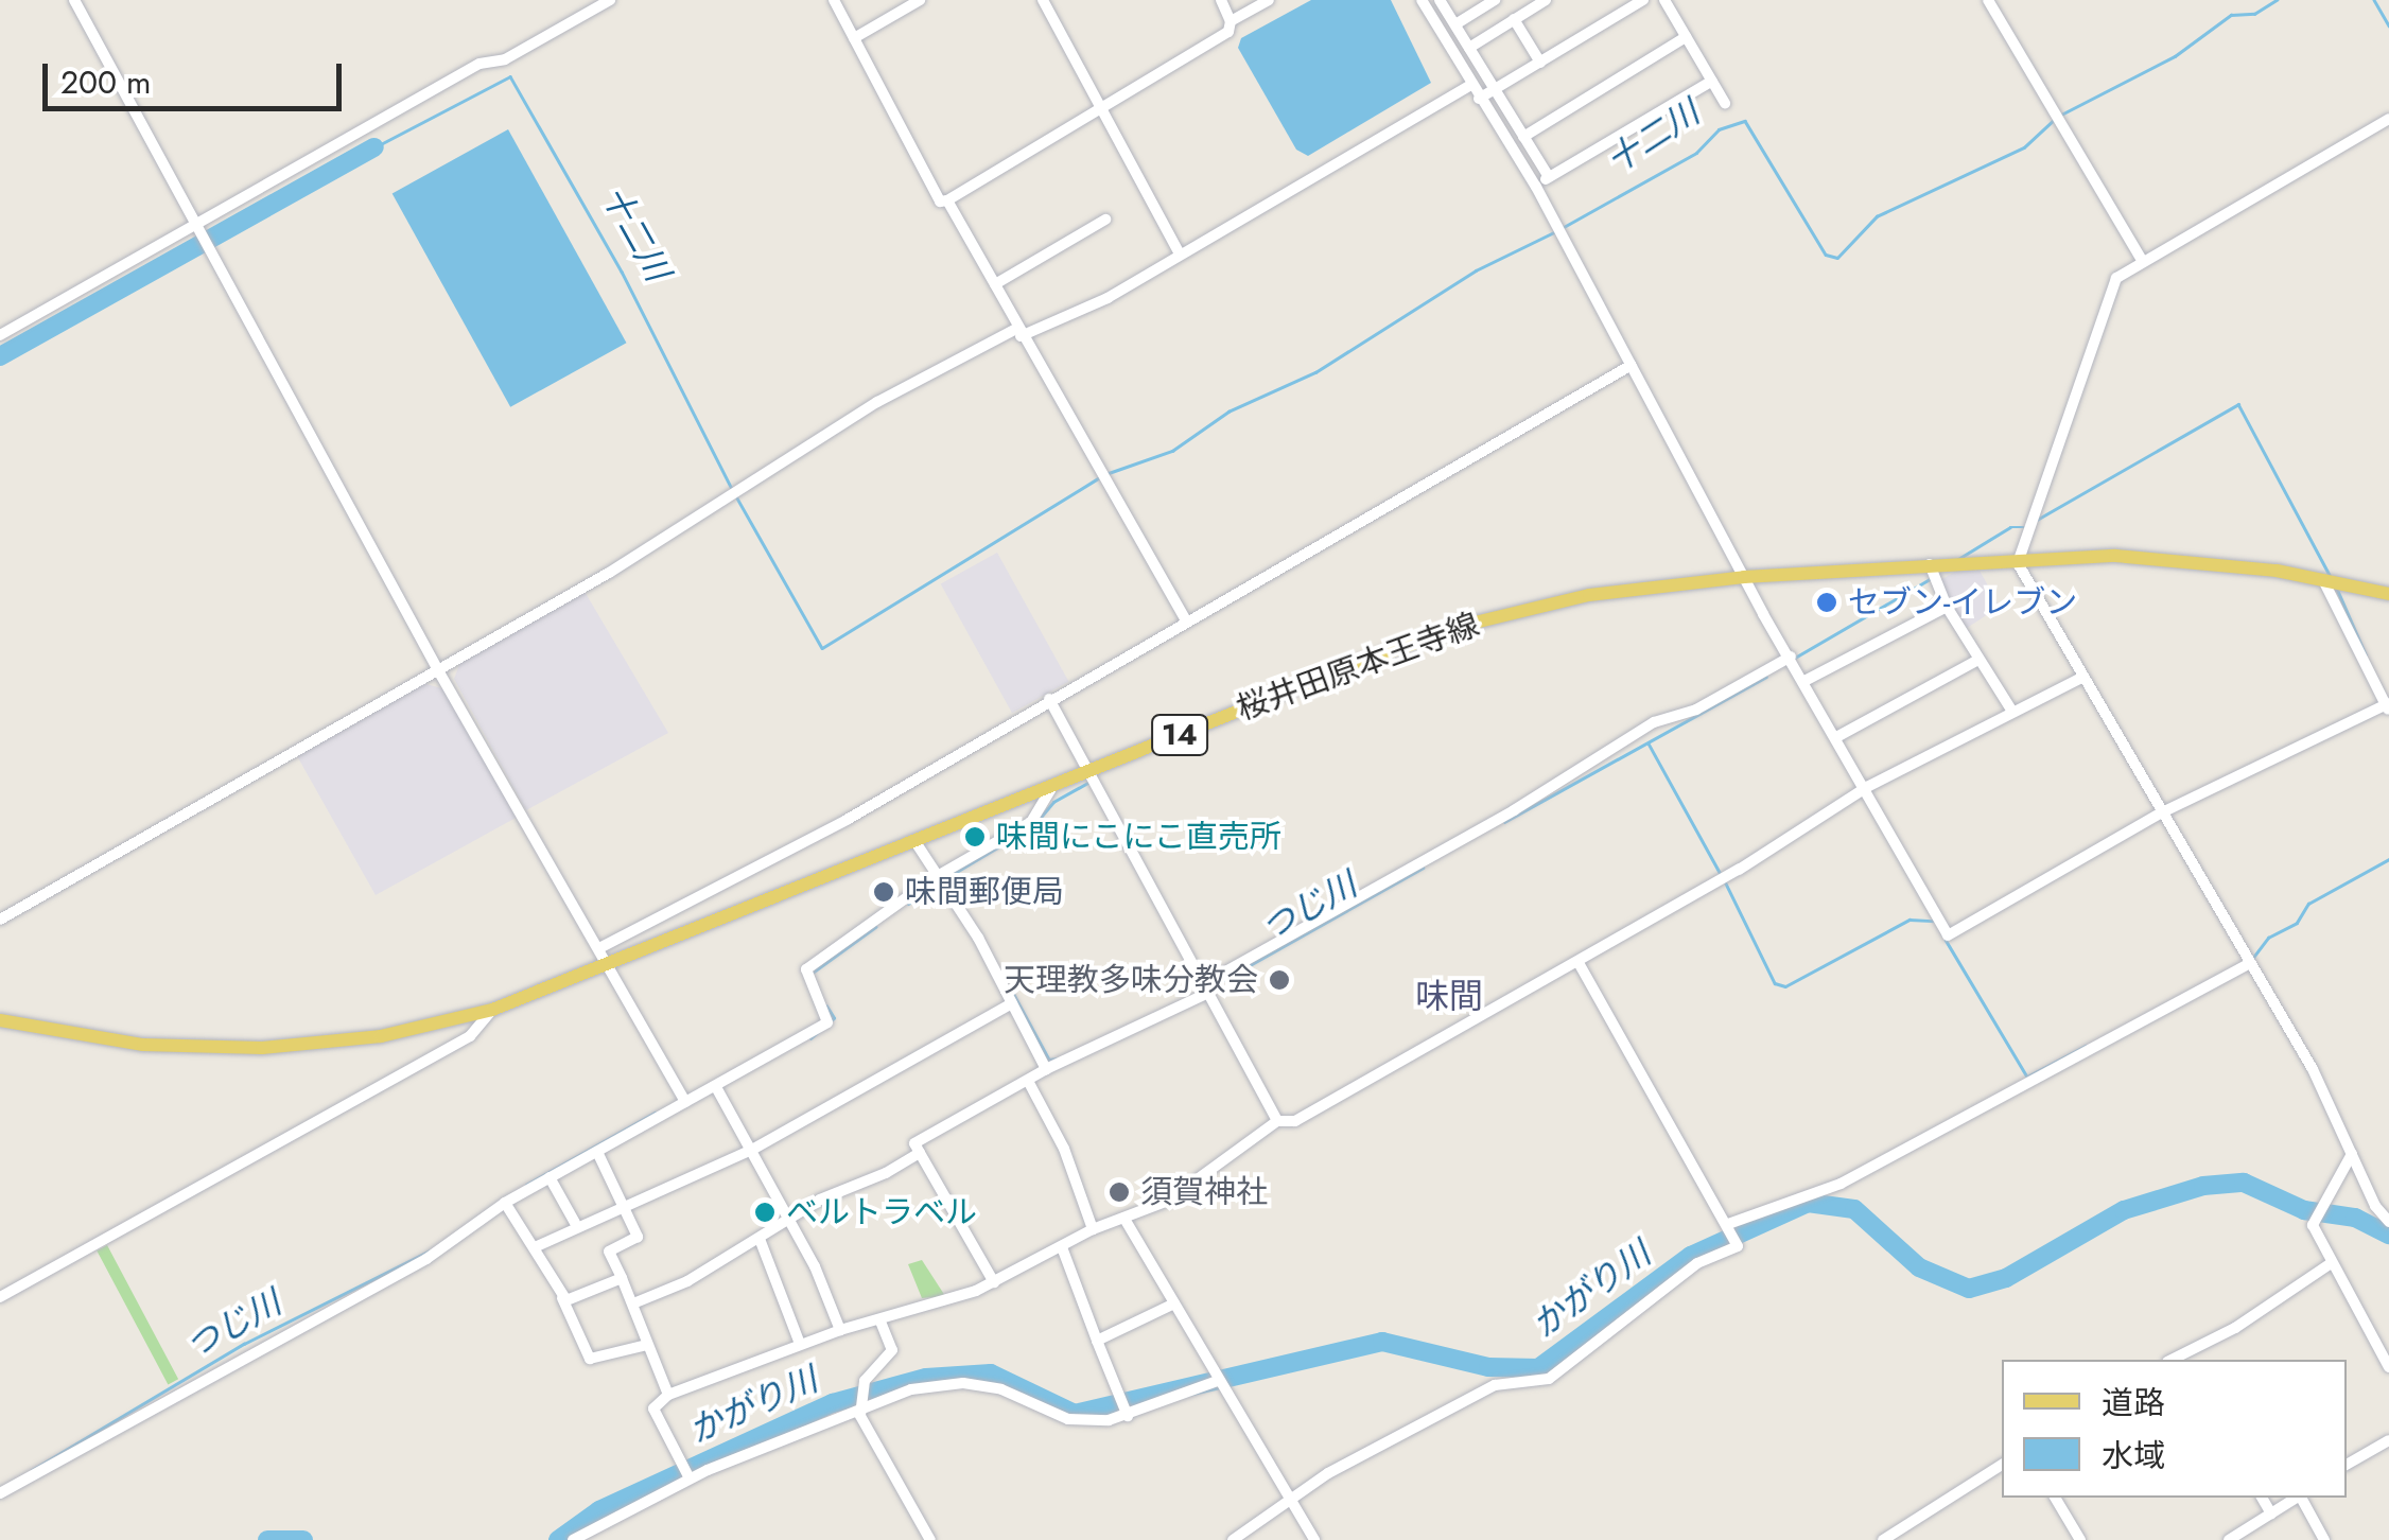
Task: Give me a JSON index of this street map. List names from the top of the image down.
{
  "streets": {
    "main road": ["桜井田原本王寺線", "14"]
  },
  "districts": ["味間"],
  "water": ["十二川", "つじ川", "かがり川"],
  "places": [
    "セブン-イレブン",
    "味間にこにこ直売所",
    "味間郵便局",
    "天理教多味分教会",
    "須賀神社",
    "ベルトラベル"
  ],
  "legend": ["道路", "水域"],
  "scale_bar": "200 m"
}
